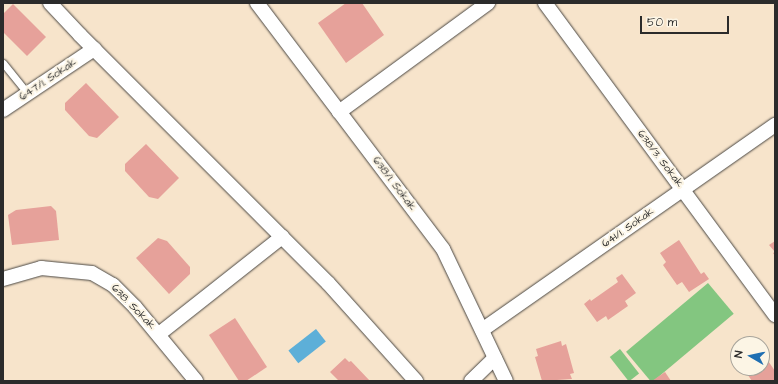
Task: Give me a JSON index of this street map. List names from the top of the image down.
{
  "streets": {
    "street": [
      "647/1. Sokak",
      "638/3. Sokak",
      "638/1. Sokak",
      "641/1. Sokak",
      "638. Sokak"
    ]
  },
  "crossings": [
    ["638/3. Sokak", "641/1. Sokak"],
    ["638/1. Sokak", "641/1. Sokak"]
  ],
  "scale_bar": "50 m",
  "north": "left"
}
